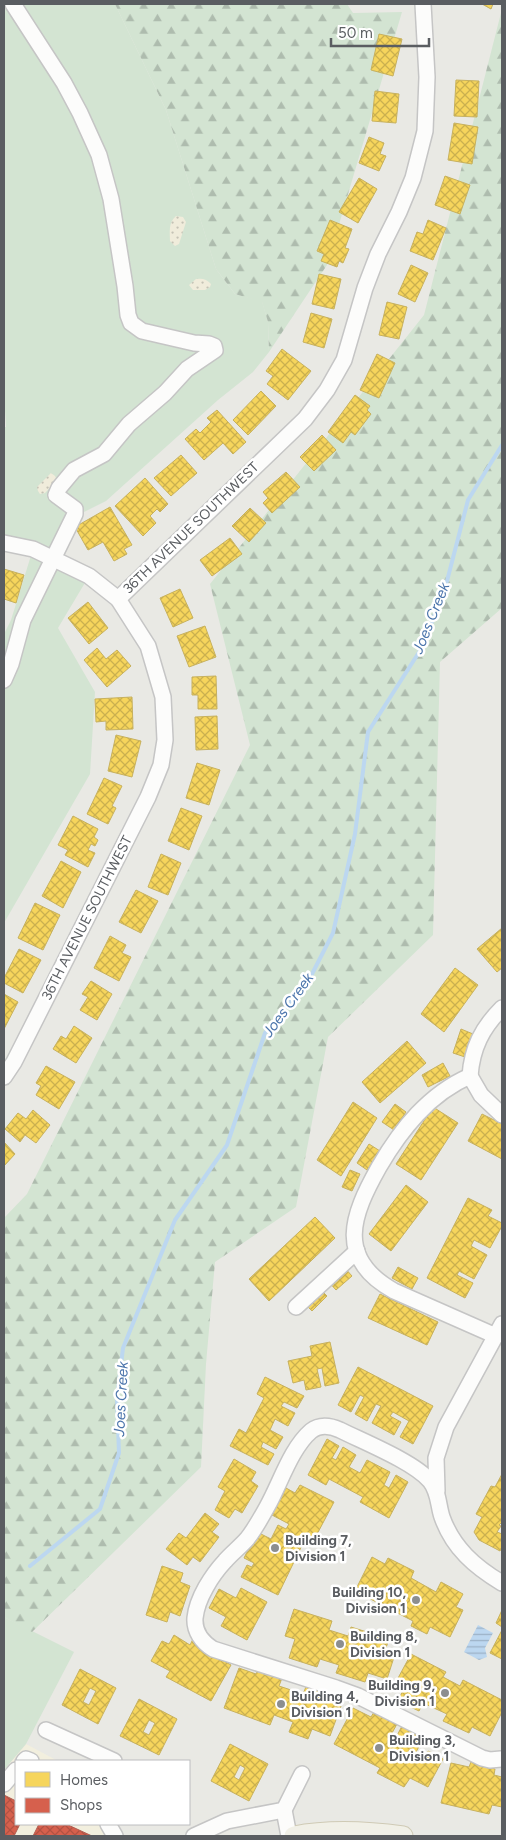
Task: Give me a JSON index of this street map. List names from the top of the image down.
{
  "streets": {
    "street": ["36TH AVENUE SOUTHWEST"]
  },
  "water": ["Joes Creek"],
  "places": [
    "Building 7, Division 1",
    "Building 10, Division 1",
    "Building 8, Division 1",
    "Building 9, Division 1",
    "Building 4, Division 1",
    "Building 3, Division 1"
  ],
  "legend": ["Homes", "Shops"],
  "scale_bar": "50 m"
}
